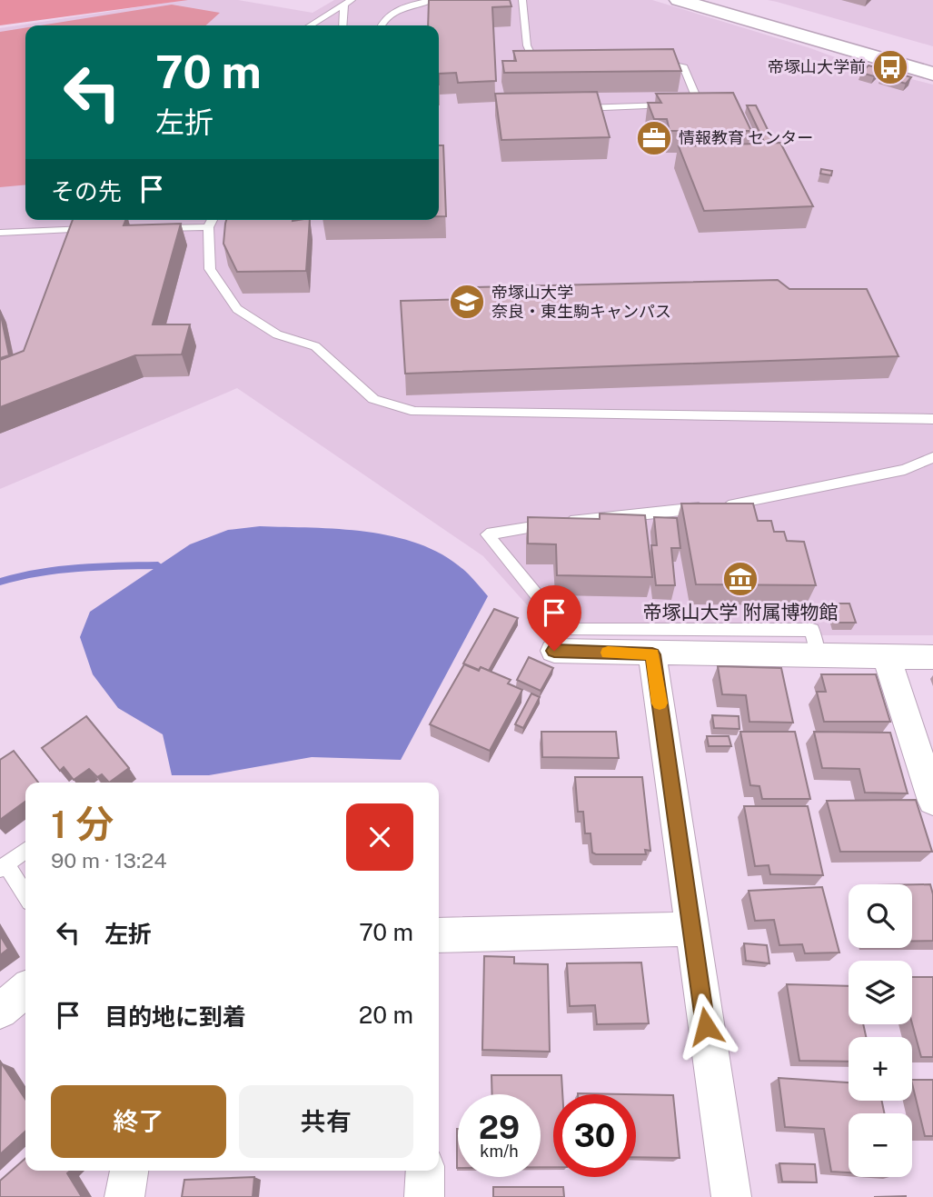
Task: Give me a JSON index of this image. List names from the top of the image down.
{
  "places": {
    "bus stop": ["帝塚山大学前"],
    "office": ["情報教育 センター"],
    "school or university": ["帝塚山大学 奈良・東生駒キャンパス"],
    "museum": ["帝塚山大学 附属博物館"]
  },
  "page": {
    "turn": ["70 m", "左折"],
    "then": "その先",
    "heading": ["1 分", "90 m · 13:24"],
    "map_buttons": ["+", "−"],
    "list": [
      {
        "name": "左折",
        "value": "70 m"
      },
      {
        "name": "目的地に到着",
        "value": "20 m"
      }
    ],
    "buttons": ["終了", "共有"],
    "speed": "29 km/h",
    "limit": "30"
  }
}
